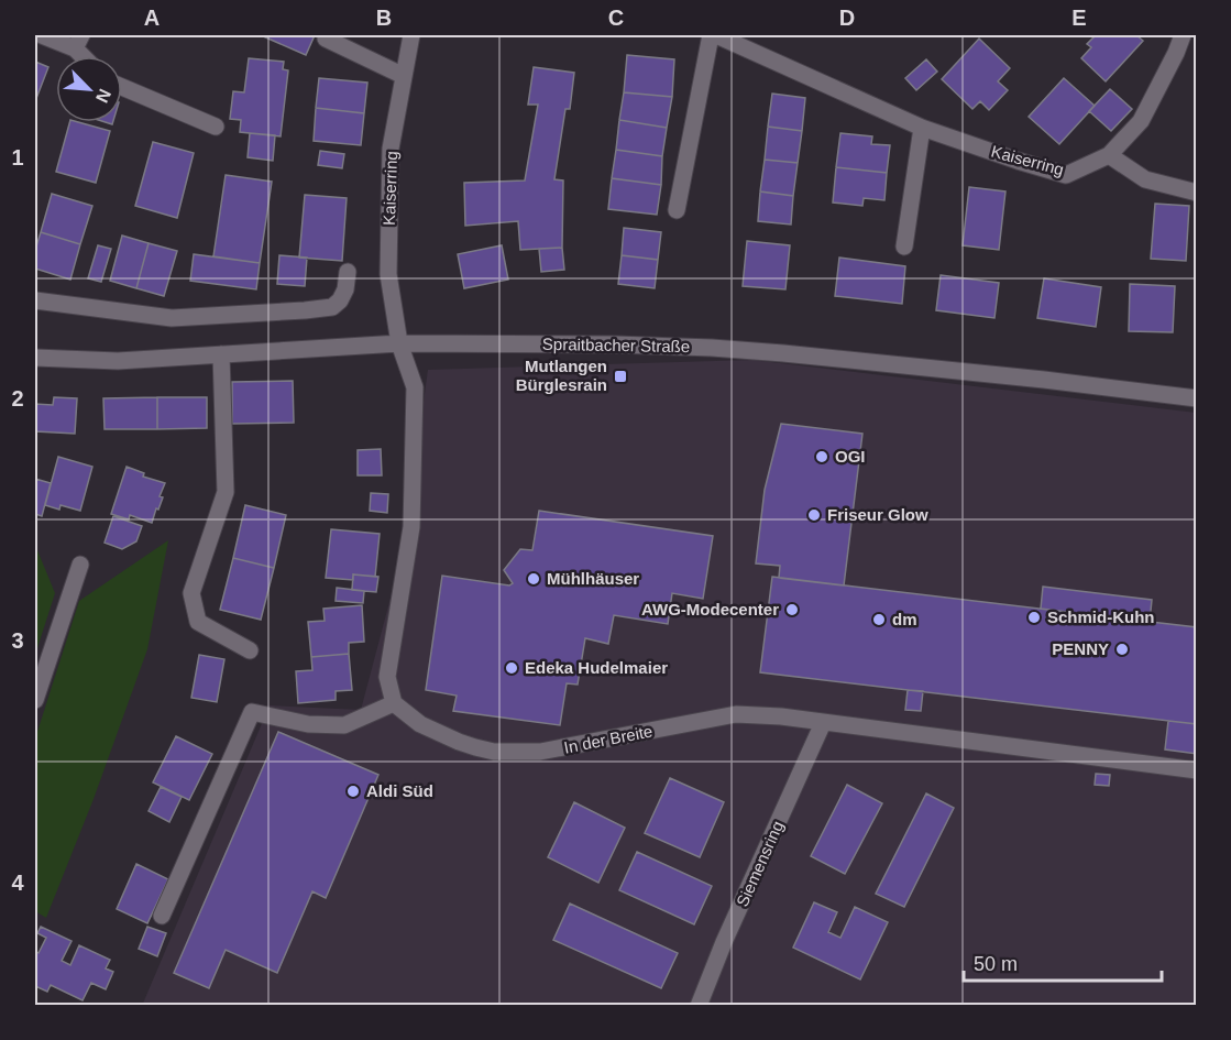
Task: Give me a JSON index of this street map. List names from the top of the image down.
{
  "streets": {
    "street": [
      "Kaiserring",
      "Spraitbacher Straße",
      "In der Breite",
      "Siemensring"
    ]
  },
  "crossings": [
    ["Kaiserring", "Spraitbacher Straße"],
    ["In der Breite", "Siemensring"]
  ],
  "places": {
    "transit": ["Mutlangen Bürglesrain"],
    "other": [
      "OGI",
      "Friseur Glow",
      "Mühlhäuser",
      "AWG-Modecenter",
      "Schmid-Kuhn",
      "dm",
      "PENNY",
      "Edeka Hudelmaier",
      "Aldi Süd"
    ]
  },
  "scale_bar": "50 m",
  "north": "bottom right",
  "grid": {
    "columns": [
      "A",
      "B",
      "C",
      "D",
      "E"
    ],
    "rows": [
      "1",
      "2",
      "3",
      "4"
    ]
  }
}
